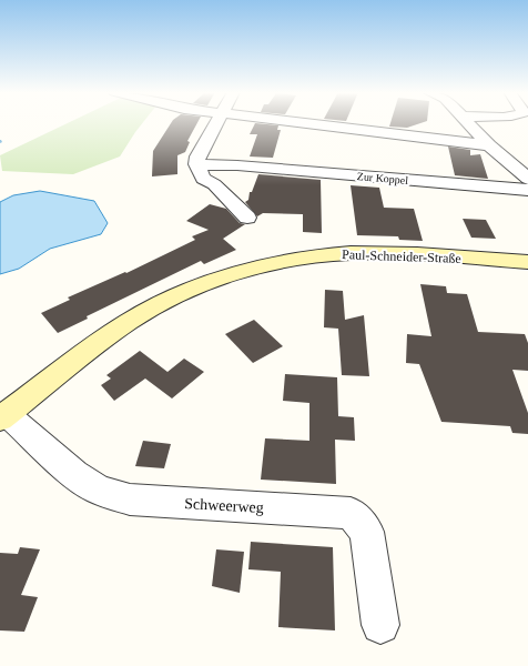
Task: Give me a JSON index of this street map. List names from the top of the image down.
{
  "streets": {
    "street": ["Zur Koppel", "Paul-Schneider-Straße", "Schweerweg"]
  },
  "crossings": [
    ["Paul-Schneider-Straße", "Schweerweg"]
  ]
}
